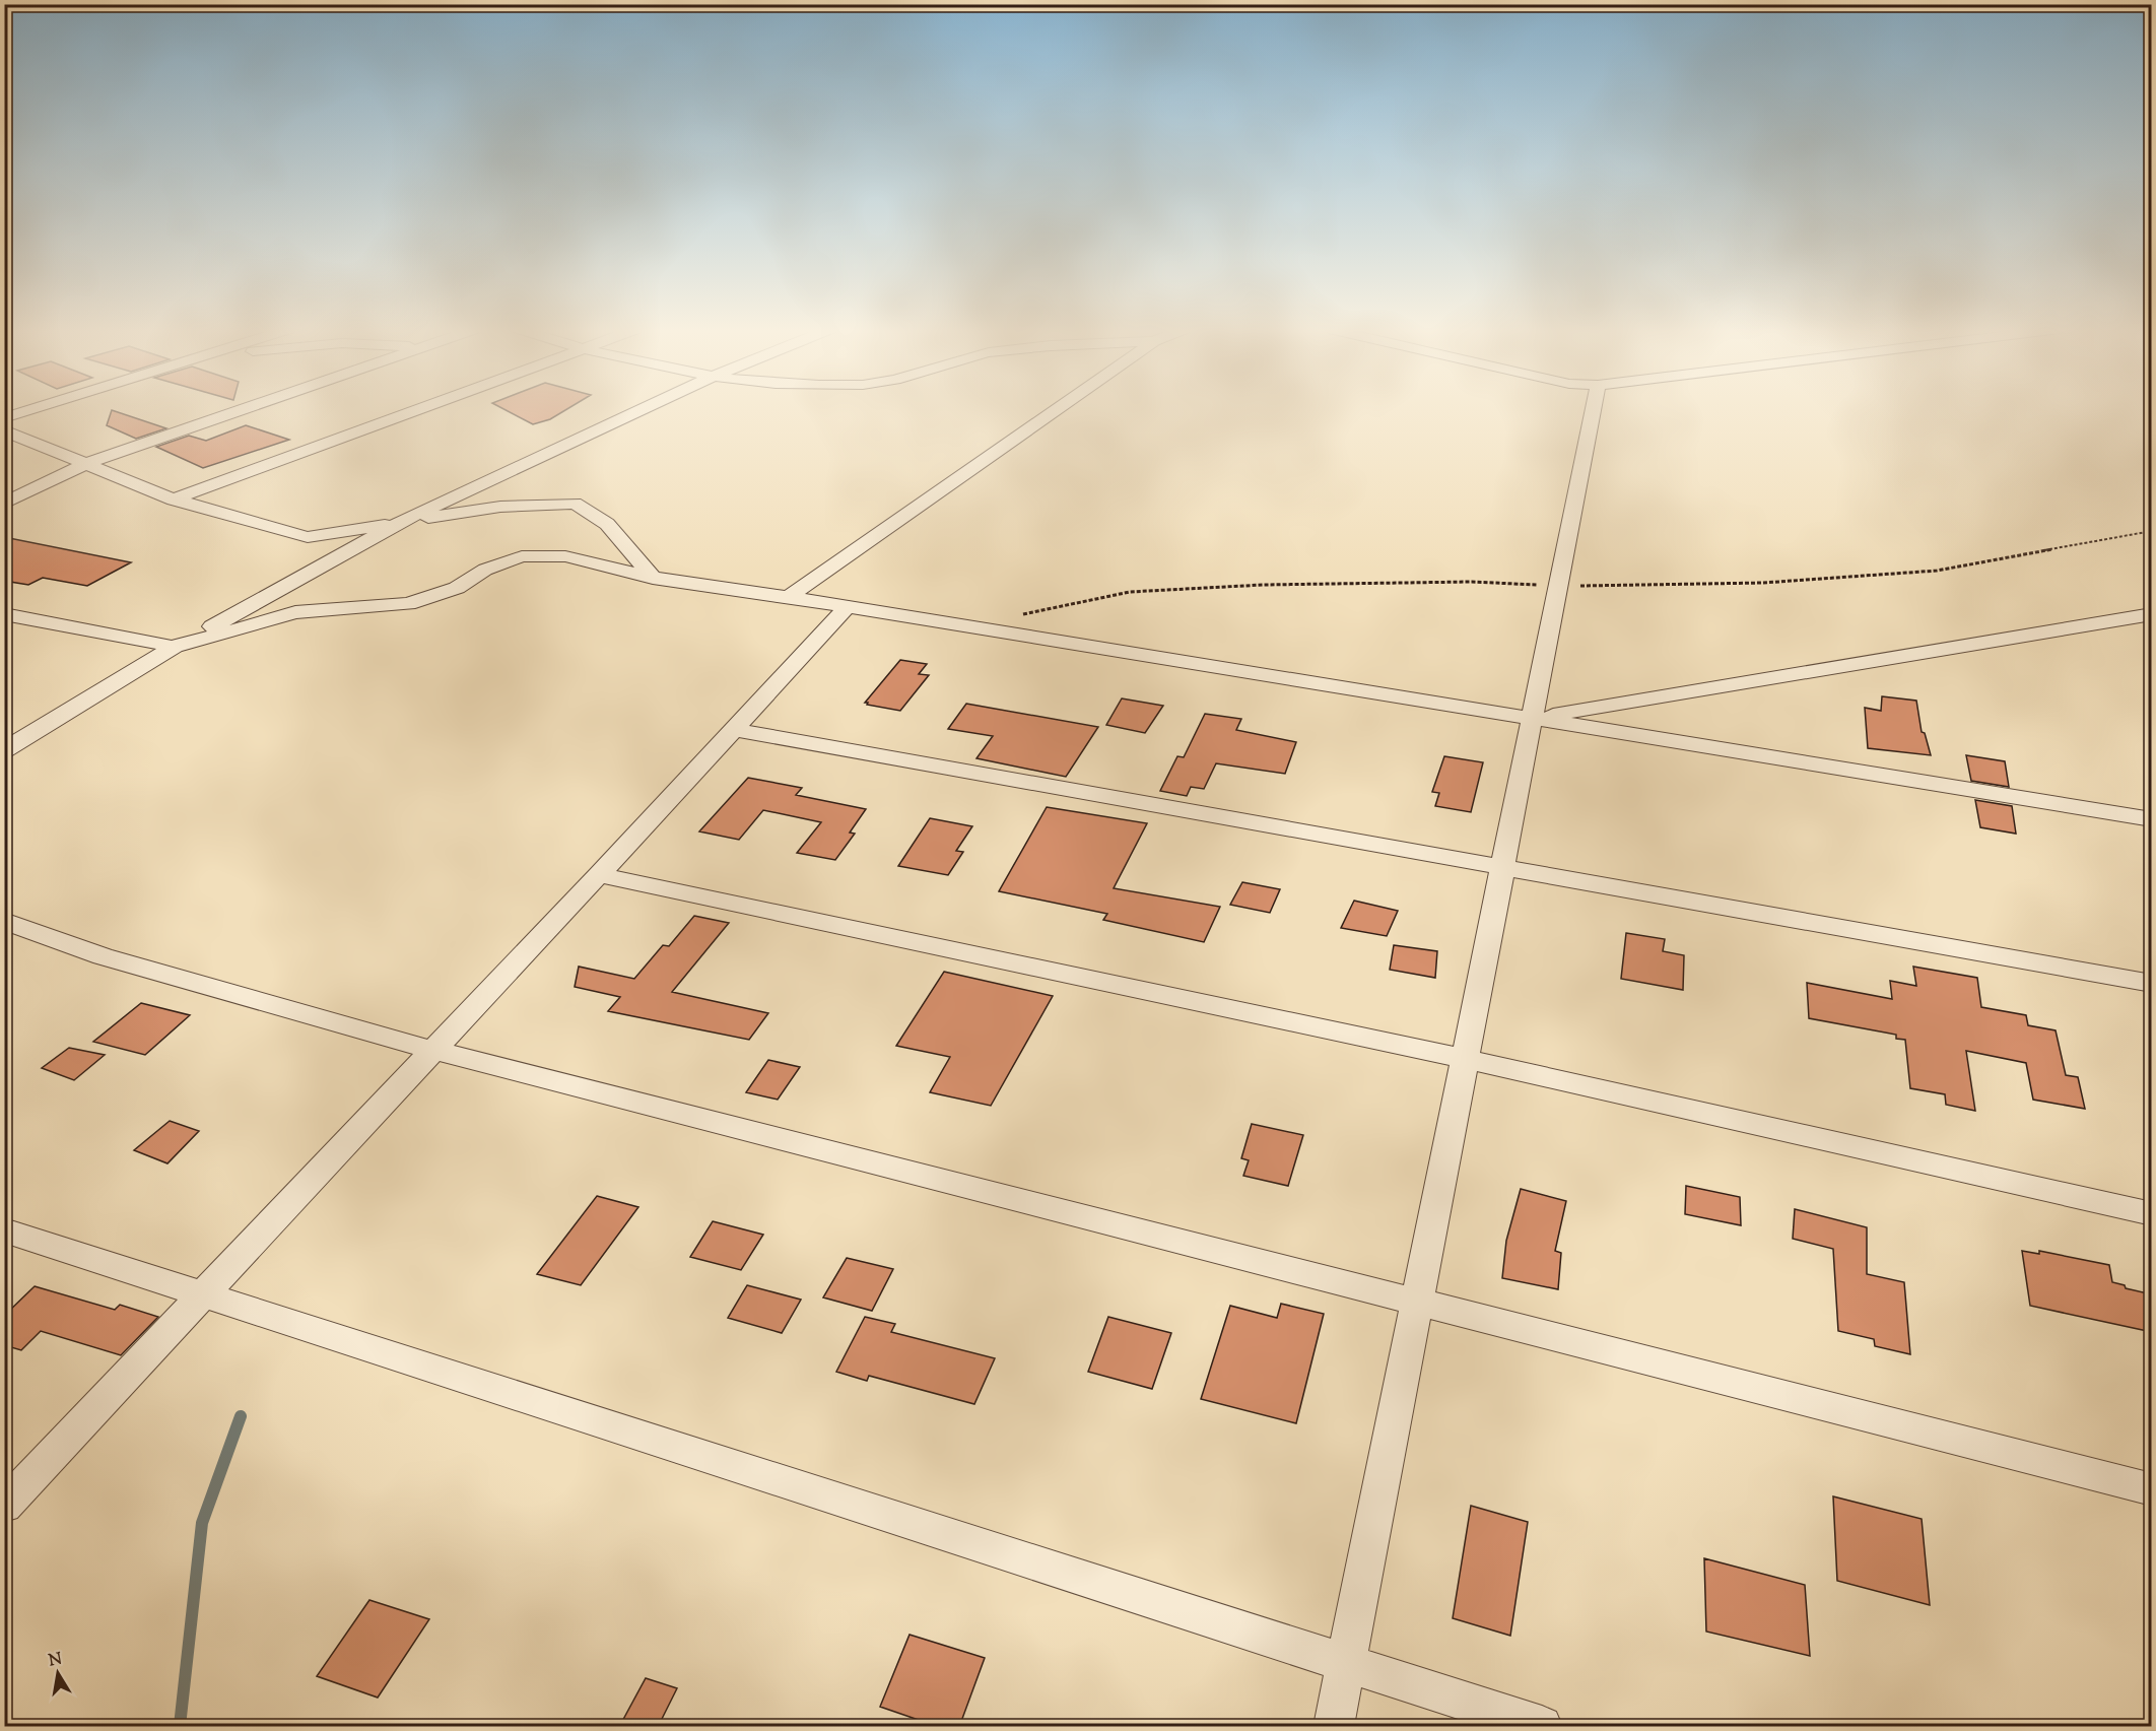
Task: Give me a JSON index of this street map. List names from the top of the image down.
{
  "north": "top"
}
